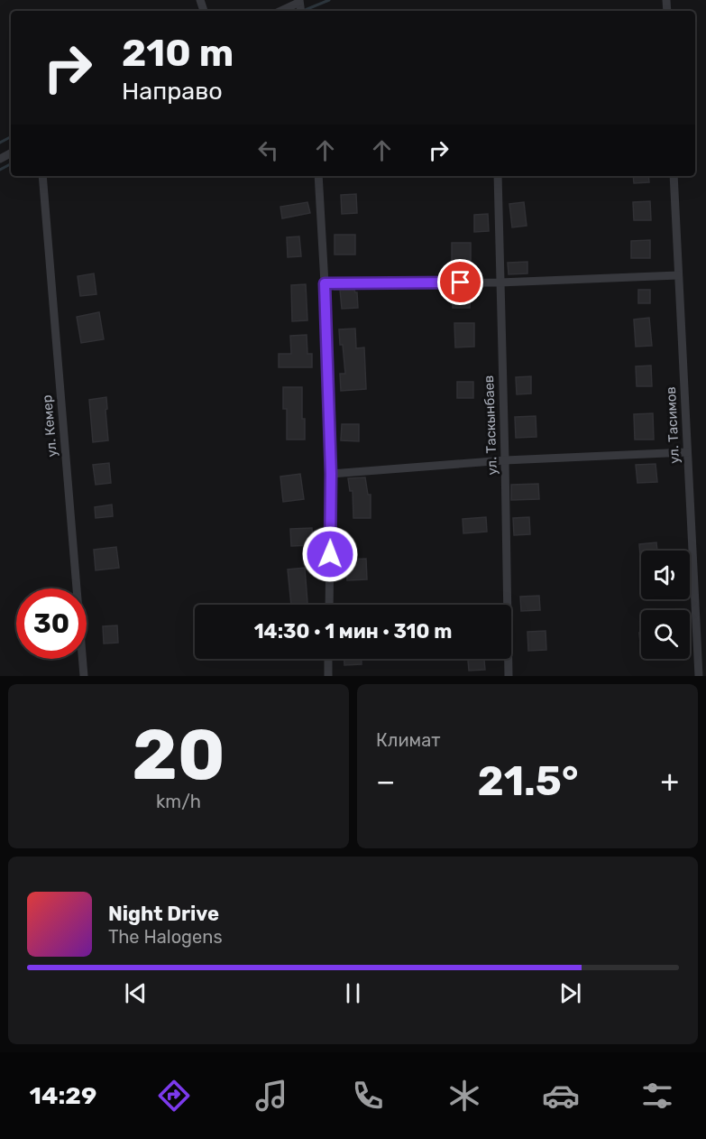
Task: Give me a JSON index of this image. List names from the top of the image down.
{
  "streets": {
    "street": ["ул. Таскынбаев", "ул. Тасимов", "ул. Кемер"]
  },
  "page": {
    "turn": ["210 m", "Направо"],
    "limit": "30",
    "trip": "14:30 · 1 мин · 310 m",
    "tile": [
      ["20", "km/h"],
      "Климат"
    ],
    "heat": ["−", "21.5°", "+"],
    "song": ["Night Drive", "The Halogens"],
    "tabs": "14:29"
  }
}
